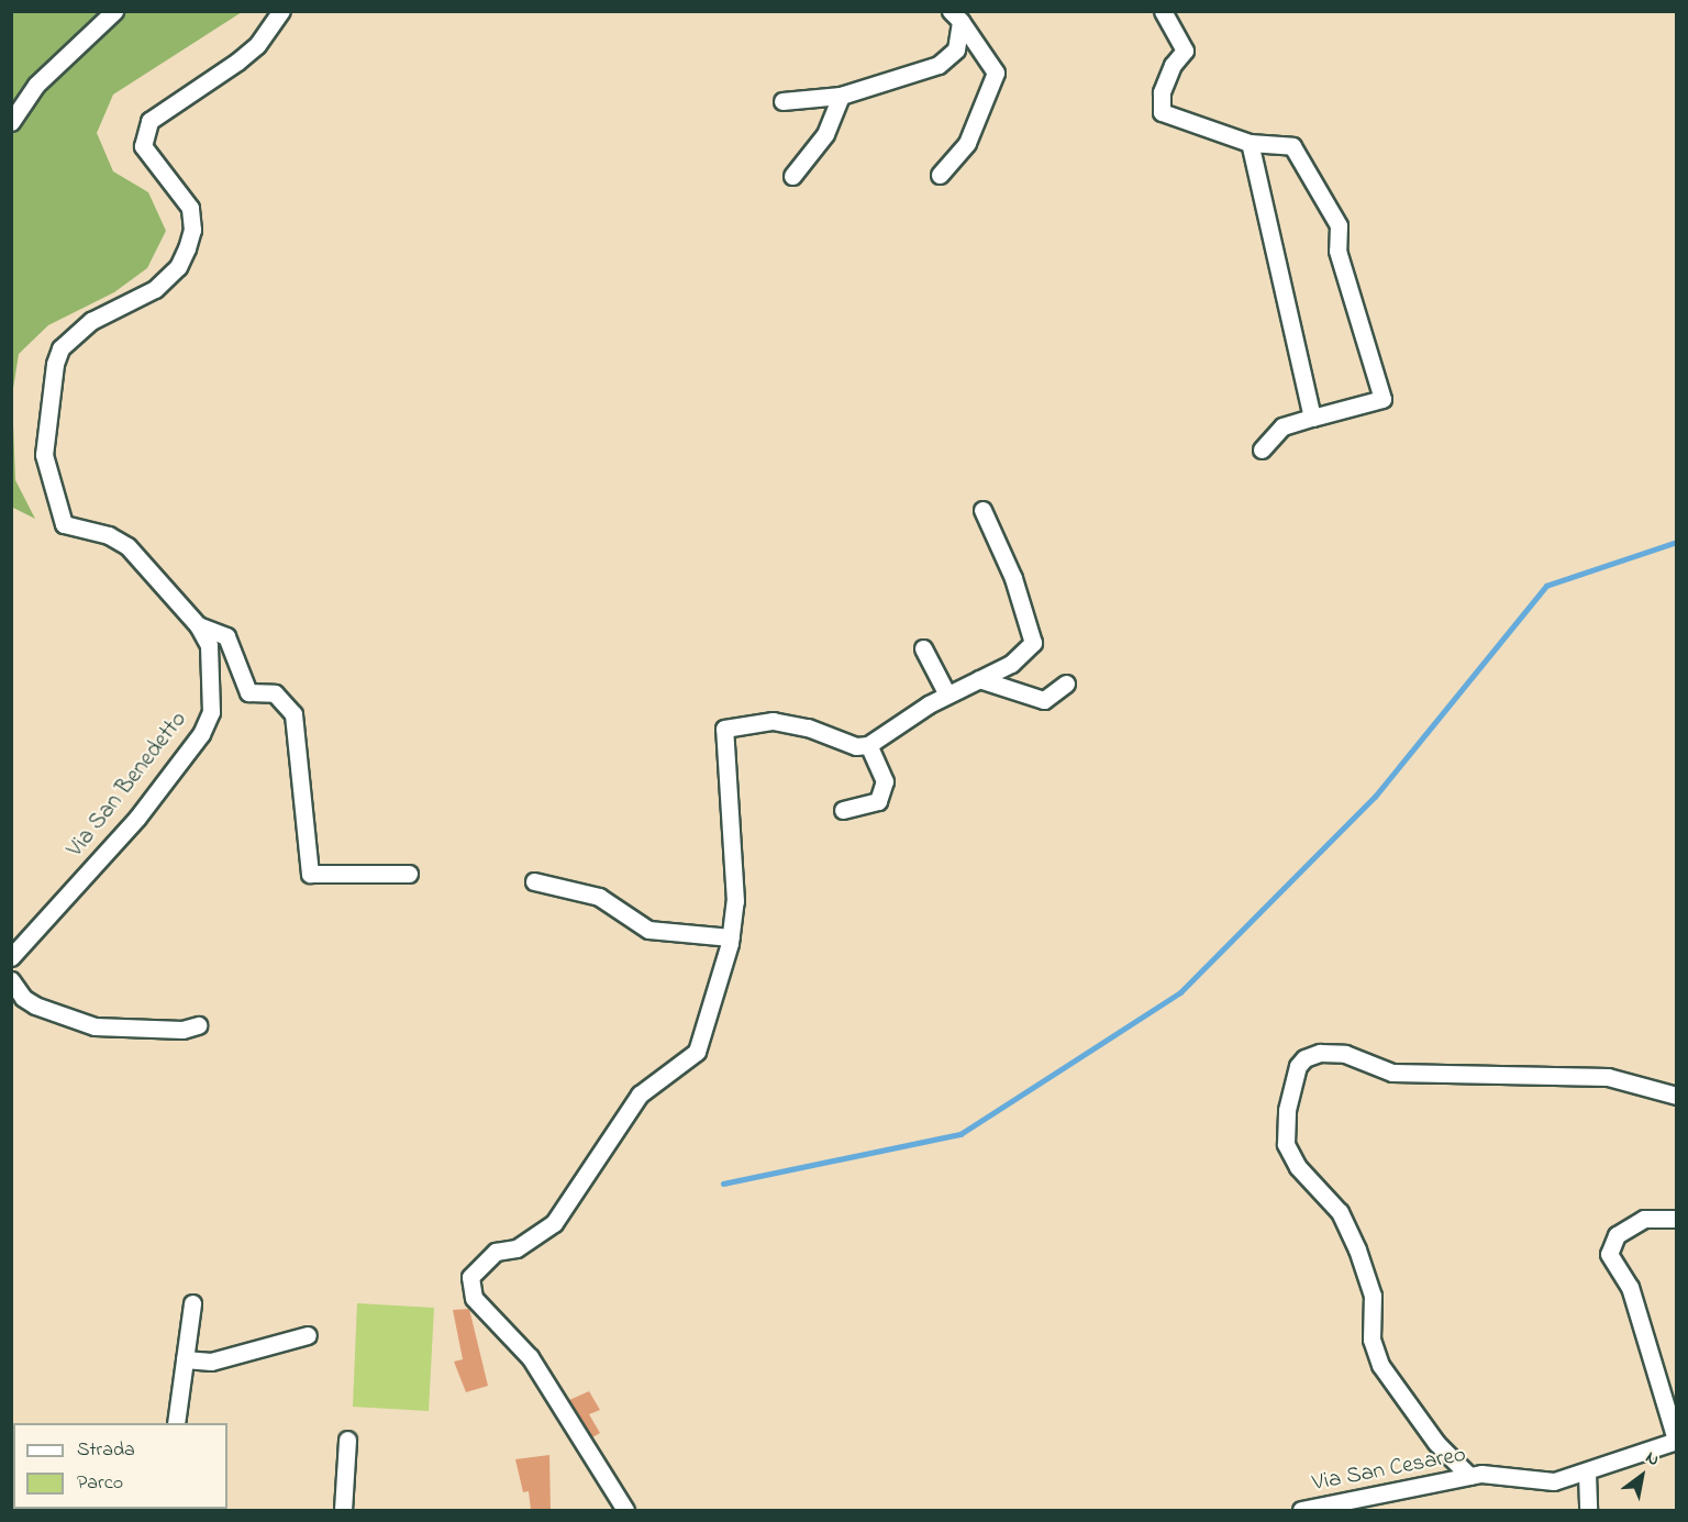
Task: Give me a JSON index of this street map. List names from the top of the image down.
{
  "streets": {
    "street": ["Via San Benedetto", "Via San Cesareo"]
  },
  "legend": ["Strada", "Parco"],
  "north": "top right"
}
